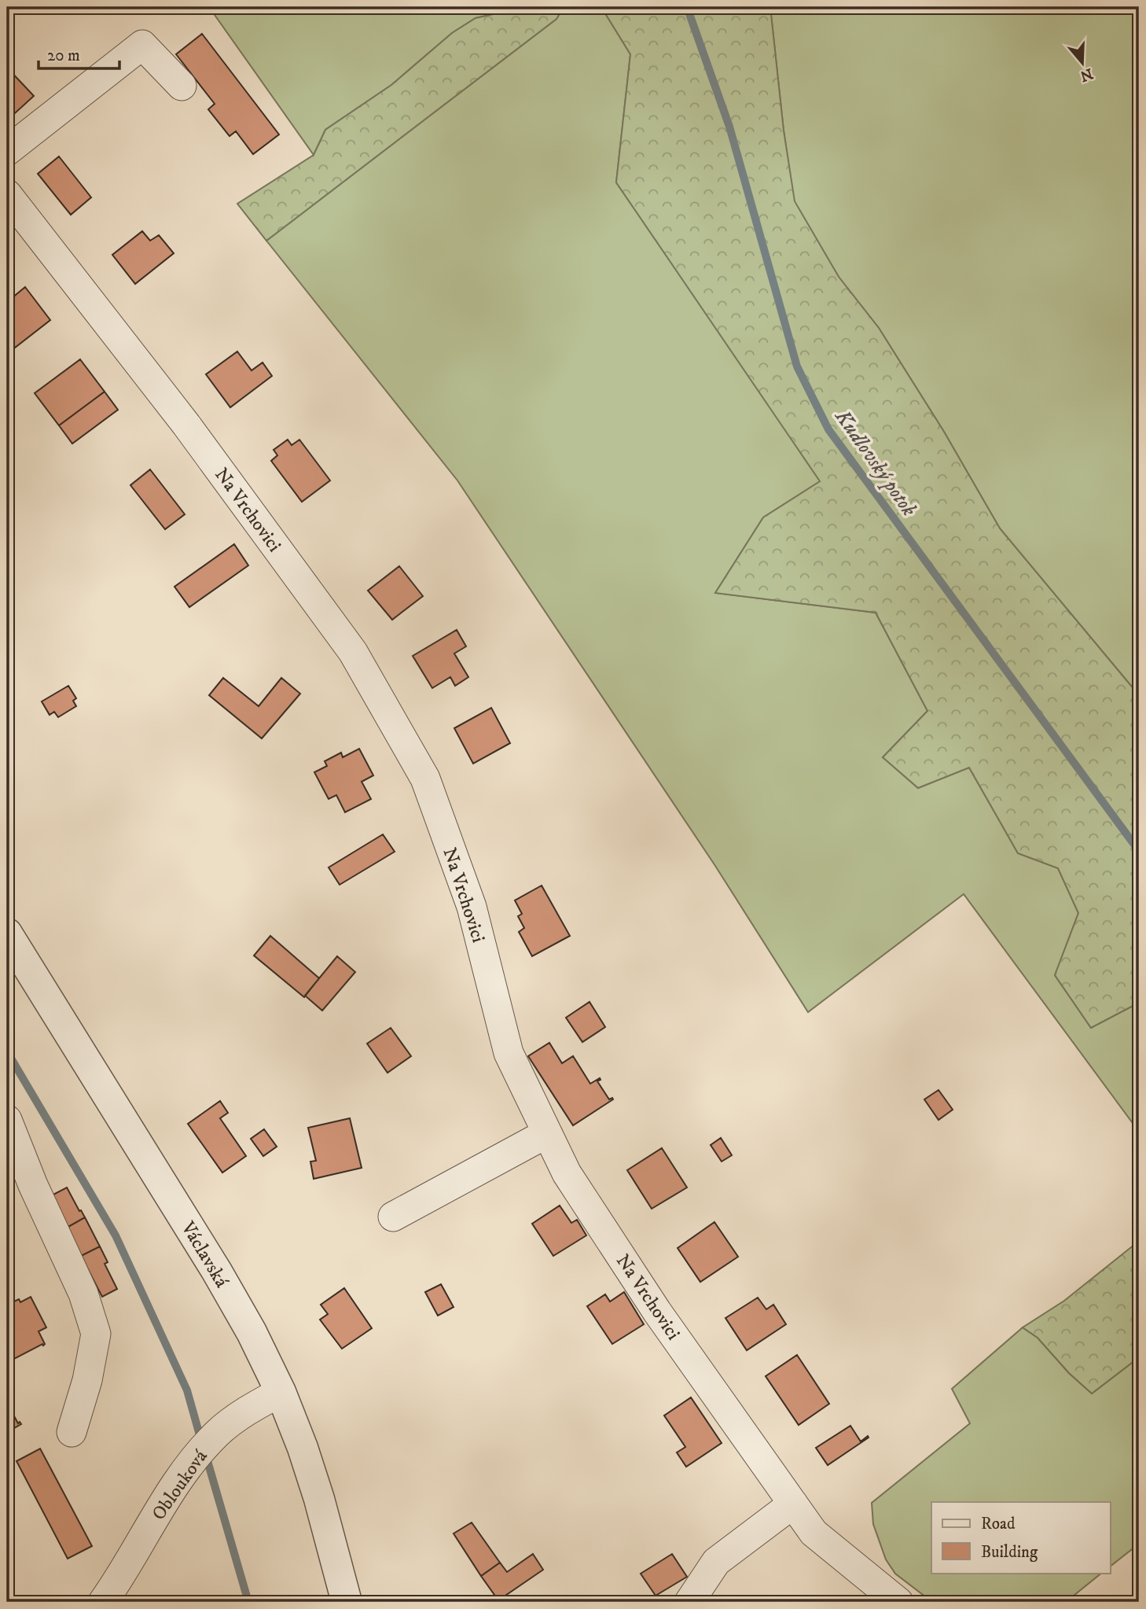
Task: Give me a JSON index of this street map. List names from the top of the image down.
{
  "streets": {
    "street": ["Na Vrchovici", "Václavská", "Oblouková"]
  },
  "crossings": [
    ["Václavská", "Oblouková"]
  ],
  "water": ["Kudlovský potok"],
  "legend": ["Road", "Building"],
  "scale_bar": "20 m",
  "north": "bottom"
}
